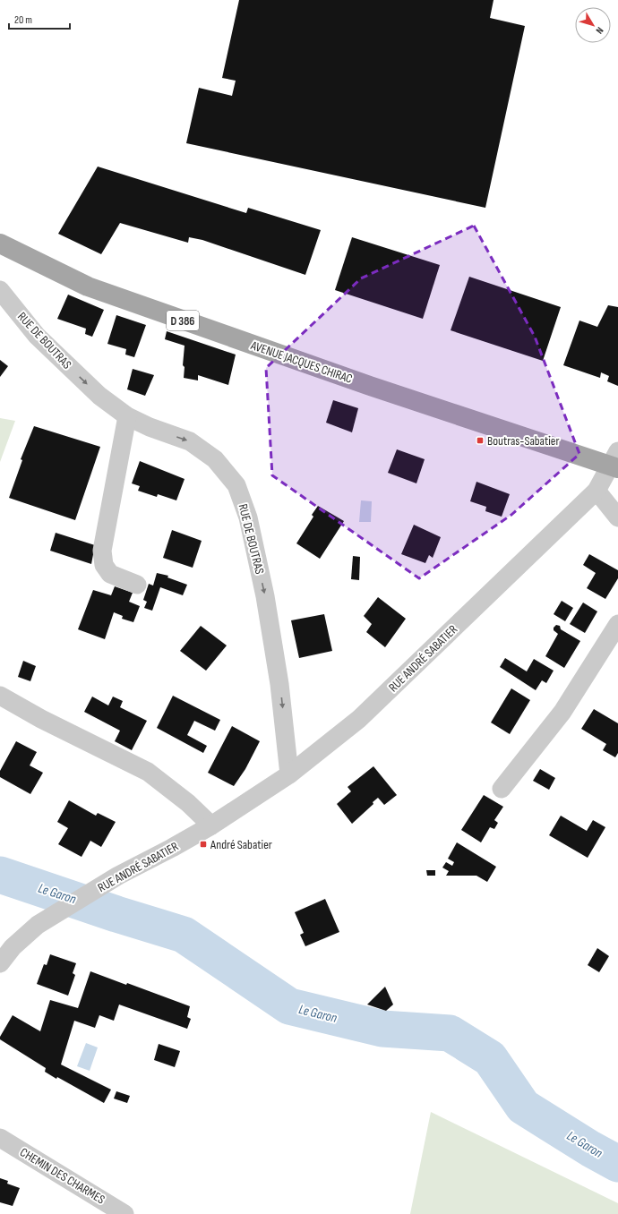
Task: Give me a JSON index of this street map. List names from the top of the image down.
{
  "streets": {
    "main road": ["D 386", "AVENUE JACQUES CHIRAC"],
    "street": ["RUE DE BOUTRAS", "RUE ANDRÉ SABATIER", "CHEMIN DES CHARMES"]
  },
  "crossings": [
    ["RUE DE BOUTRAS", "RUE ANDRÉ SABATIER"],
    ["AVENUE JACQUES CHIRAC", "RUE ANDRÉ SABATIER"]
  ],
  "one_way": ["RUE DE BOUTRAS"],
  "water": ["Le Garon"],
  "places": {
    "transit": ["Boutras-Sabatier", "André Sabatier"]
  },
  "scale_bar": "20 m",
  "north": "bottom right"
}
